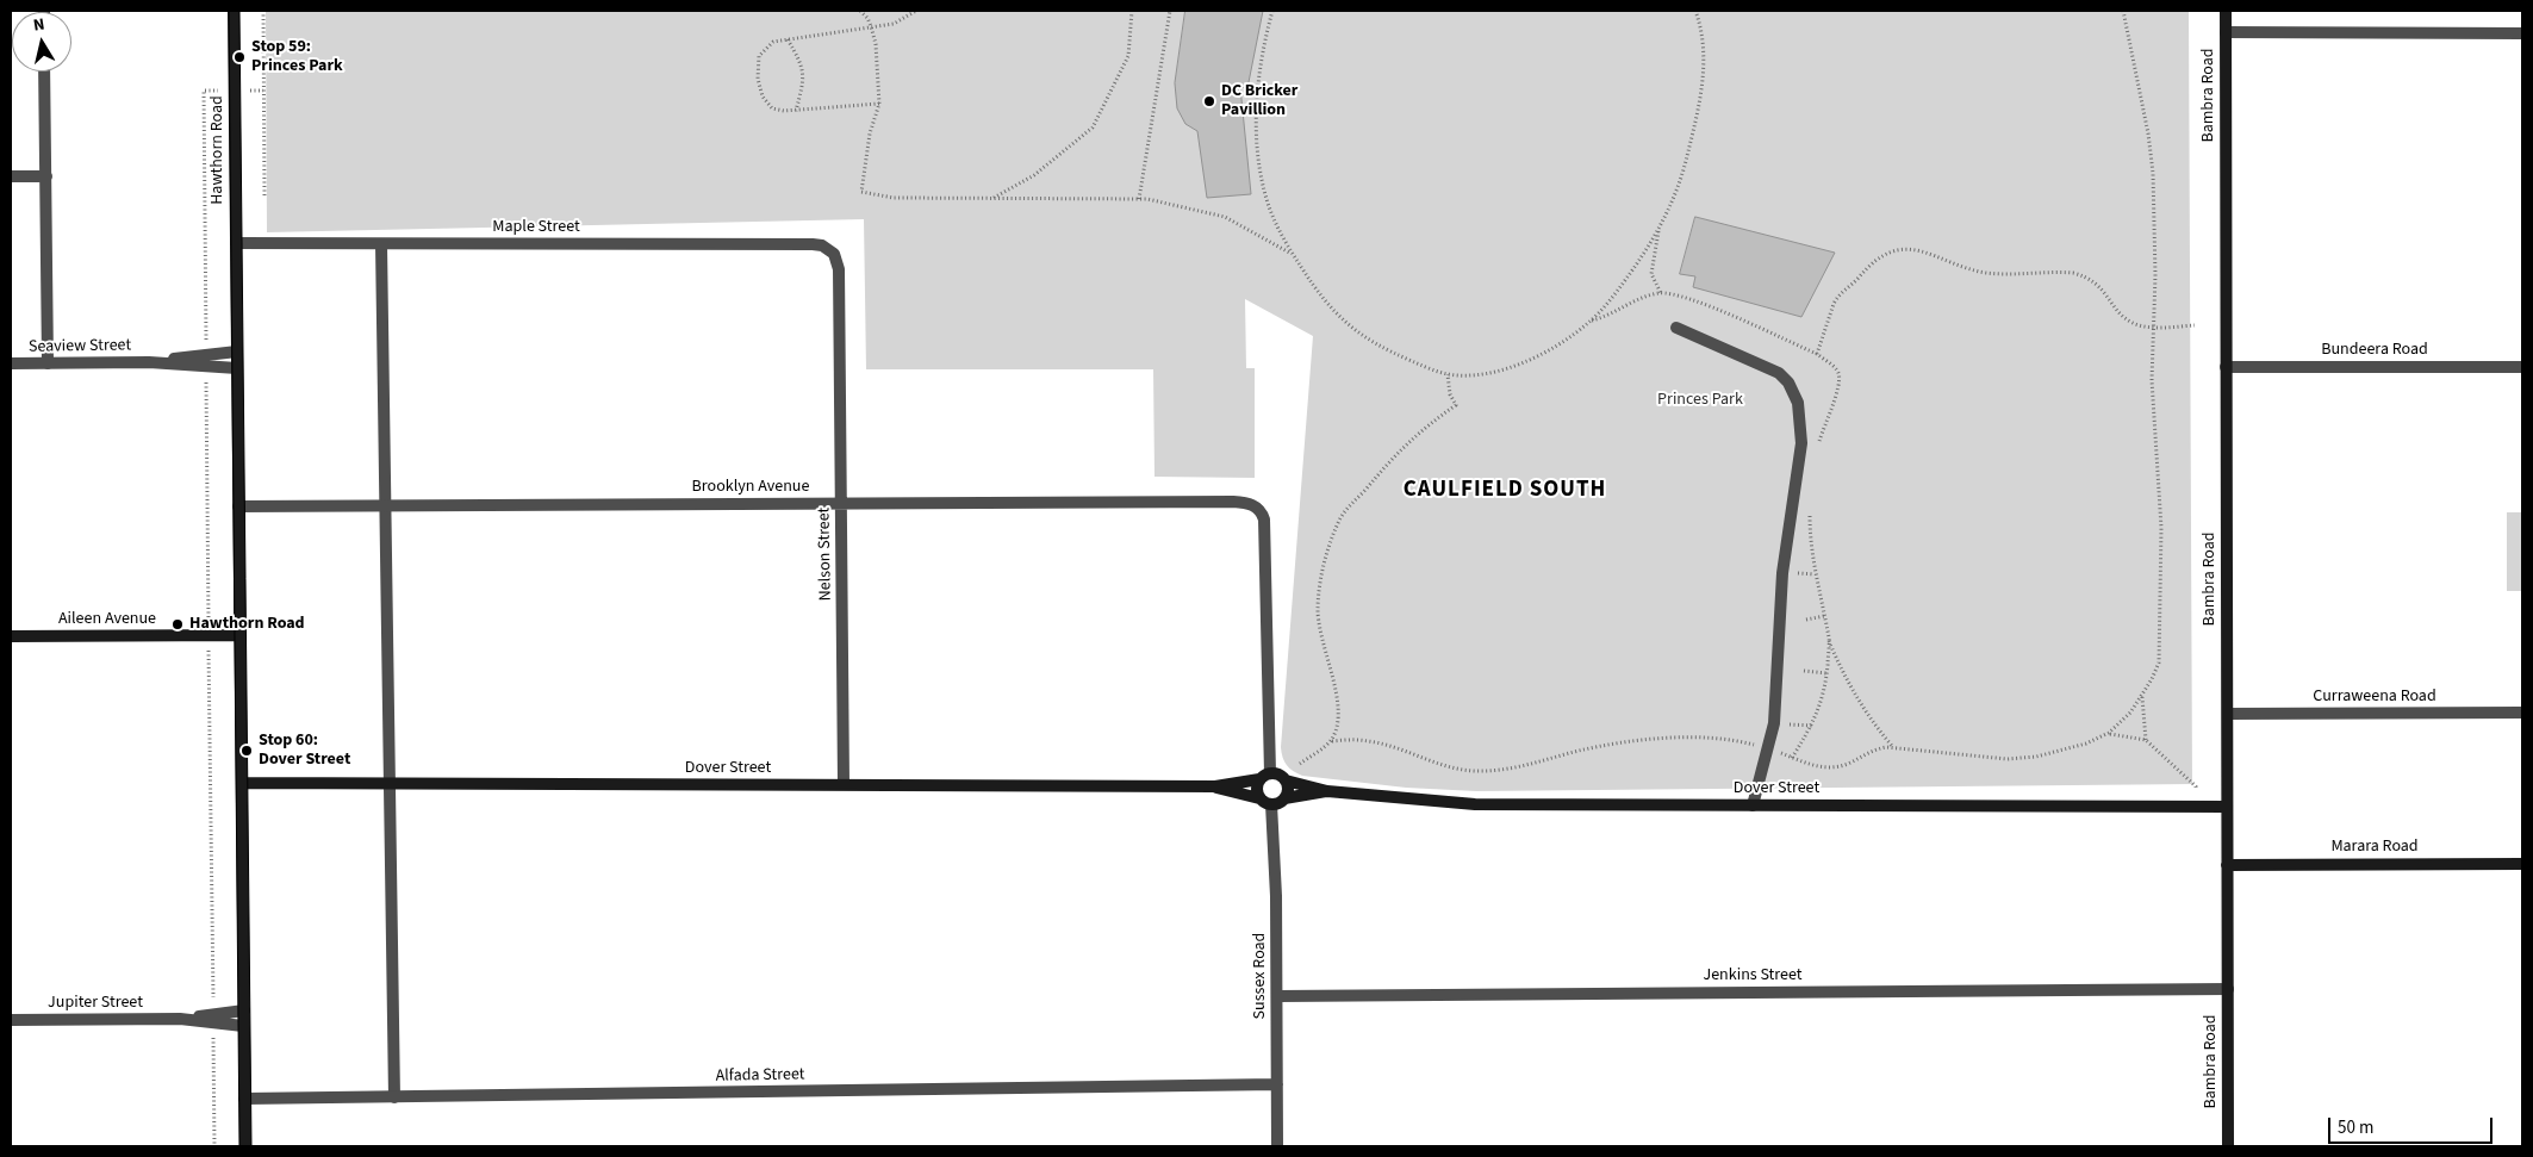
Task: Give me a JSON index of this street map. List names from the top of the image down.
{
  "streets": {
    "street": [
      "Bambra Road",
      "Hawthorn Road",
      "Maple Street",
      "Seaview Street",
      "Bundeera Road",
      "Brooklyn Avenue",
      "Nelson Street",
      "Aileen Avenue",
      "Curraweena Road",
      "Dover Street",
      "Marara Road",
      "Sussex Road",
      "Jenkins Street",
      "Jupiter Street",
      "Alfada Street"
    ]
  },
  "crossings": [
    ["Bambra Road", "Bundeera Road"],
    ["Bambra Road", "Curraweena Road"],
    ["Bambra Road", "Dover Street"],
    ["Bambra Road", "Marara Road"],
    ["Bambra Road", "Jenkins Street"],
    ["Hawthorn Road", "Maple Street"],
    ["Hawthorn Road", "Seaview Street"],
    ["Hawthorn Road", "Brooklyn Avenue"],
    ["Hawthorn Road", "Aileen Avenue"],
    ["Hawthorn Road", "Dover Street"],
    ["Hawthorn Road", "Jupiter Street"],
    ["Hawthorn Road", "Alfada Street"],
    ["Maple Street", "Nelson Street"],
    ["Brooklyn Avenue", "Nelson Street"],
    ["Brooklyn Avenue", "Dover Street"],
    ["Brooklyn Avenue", "Sussex Road"],
    ["Nelson Street", "Dover Street"],
    ["Dover Street", "Sussex Road"],
    ["Sussex Road", "Jenkins Street"],
    ["Sussex Road", "Alfada Street"]
  ],
  "districts": ["CAULFIELD SOUTH"],
  "parks": ["Princes Park"],
  "places": [
    "Stop 59: Princes Park",
    "DC Bricker Pavillion",
    "Hawthorn Road",
    "Stop 60: Dover Street"
  ],
  "scale_bar": "50 m",
  "north": "top"
}
